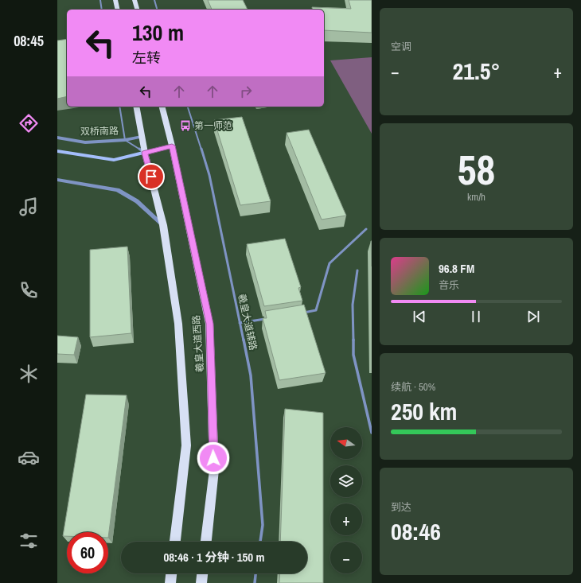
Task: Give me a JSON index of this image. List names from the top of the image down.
{
  "streets": {
    "main road": ["羲皇大道西路"],
    "street": ["双桥南路"],
    "lane": ["羲皇大道辅路"]
  },
  "crossings": [
    ["双桥南路", "羲皇大道西路"]
  ],
  "places": {
    "bus stop": ["第一师范"]
  },
  "north": "left",
  "page": {
    "tabs": "08:45",
    "tile": [
      "空调",
      ["58", "km/h"],
      ["续航 · 50%", "250 km"],
      ["到达", "08:46"]
    ],
    "turn": ["130 m", "左转"],
    "heat": ["−", "21.5°", "+"],
    "song": ["96.8 FM", "音乐"],
    "map_buttons": ["+", "−"],
    "limit": "60",
    "trip": "08:46 · 1 分钟 · 150 m"
  }
}
